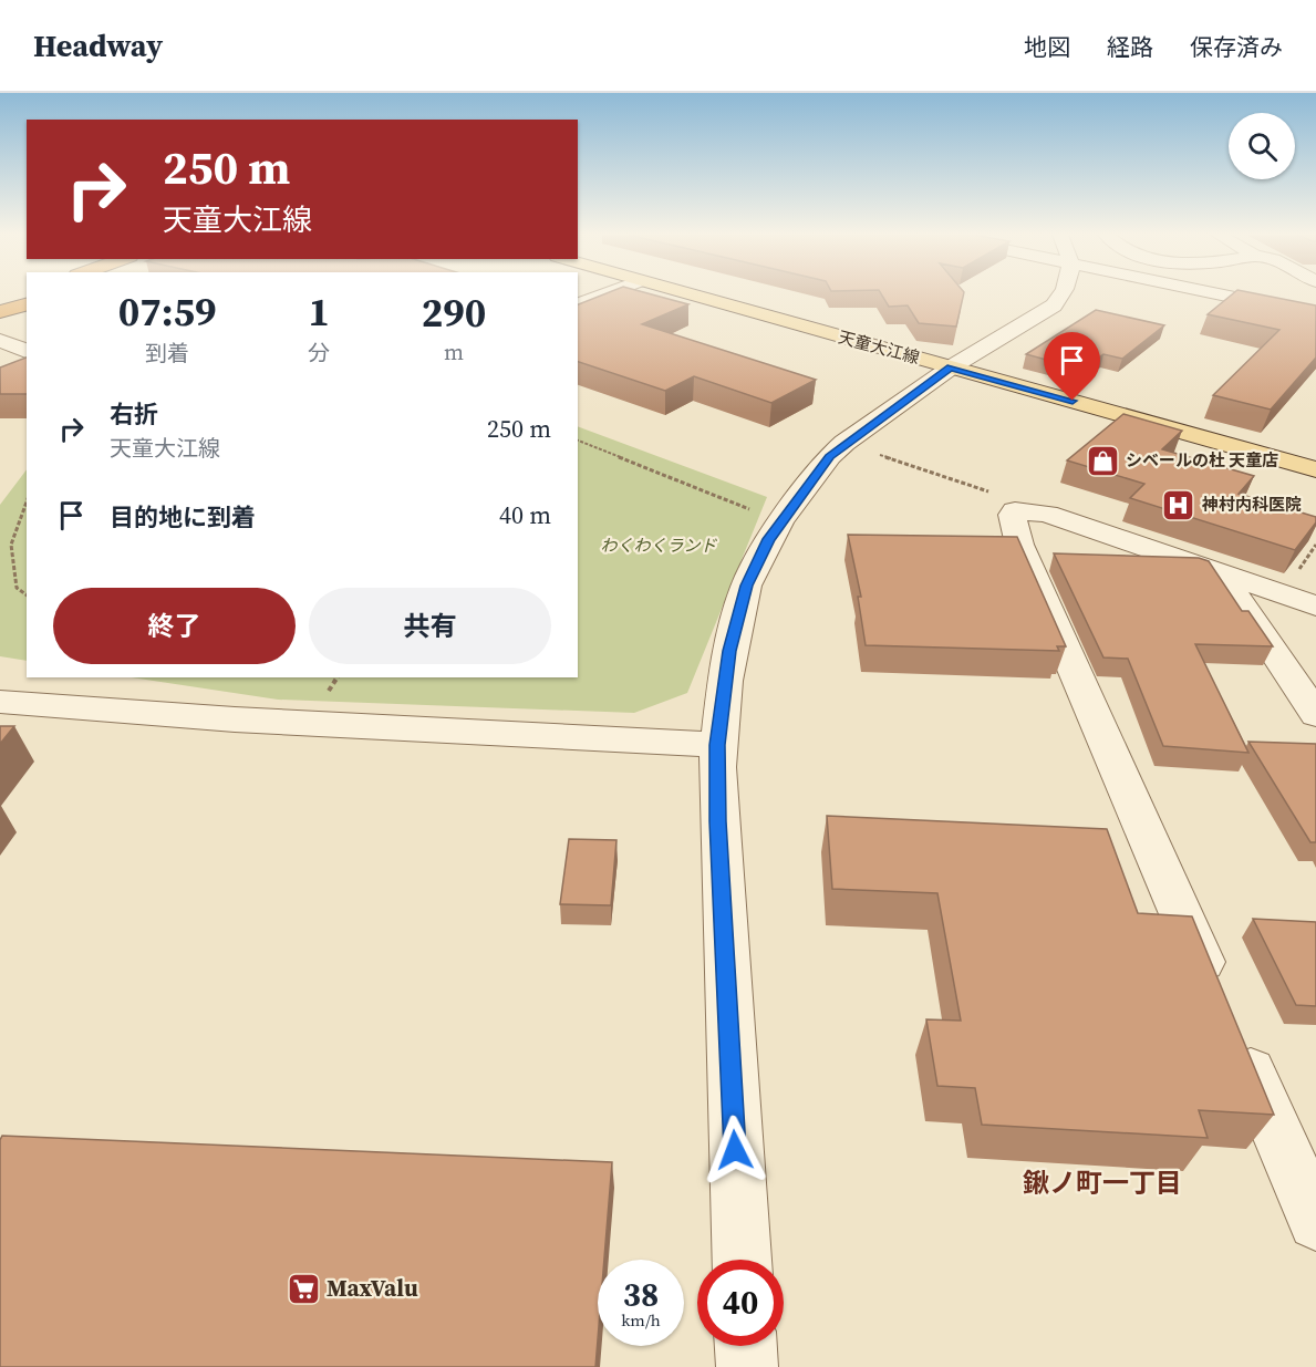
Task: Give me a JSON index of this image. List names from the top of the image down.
{
  "streets": {
    "main road": ["天童大江線"]
  },
  "districts": ["鍬ノ町一丁目"],
  "parks": ["わくわくランド"],
  "places": {
    "shop": ["シベールの杜 天童店"],
    "hospital": ["神村内科医院"],
    "supermarket": ["MaxValu"]
  },
  "page": {
    "header": "Headway",
    "nav": ["地図", "経路", "保存済み"],
    "turn": ["250 m", "天童大江線"],
    "eta": [
      "07:59",
      "到着",
      "1",
      "分",
      "290",
      "m"
    ],
    "list": [
      {
        "name": "右折",
        "note": "天童大江線",
        "value": "250 m"
      },
      {
        "name": "目的地に到着",
        "value": "40 m"
      }
    ],
    "buttons": ["終了", "共有"],
    "speed": "38 km/h",
    "limit": "40"
  }
}
